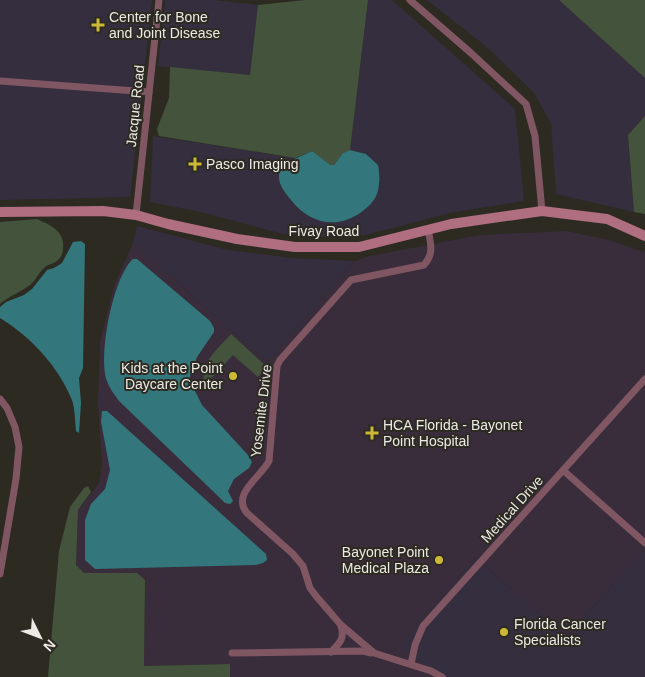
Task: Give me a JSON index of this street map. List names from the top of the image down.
{
  "streets": {
    "street": [
      "Jacque Road",
      "Fivay Road",
      "Yosemite Drive",
      "Medical Drive"
    ]
  },
  "crossings": [
    ["Jacque Road", "Fivay Road"],
    ["Fivay Road", "Yosemite Drive"],
    ["Yosemite Drive", "Medical Drive"]
  ],
  "places": {
    "health": ["Center for Bone and Joint Disease", "Pasco Imaging", "HCA Florida - Bayonet Point Hospital"],
    "other": ["Kids at the Point Daycare Center", "Bayonet Point Medical Plaza", "Florida Cancer Specialists"]
  },
  "north": "bottom right"
}
